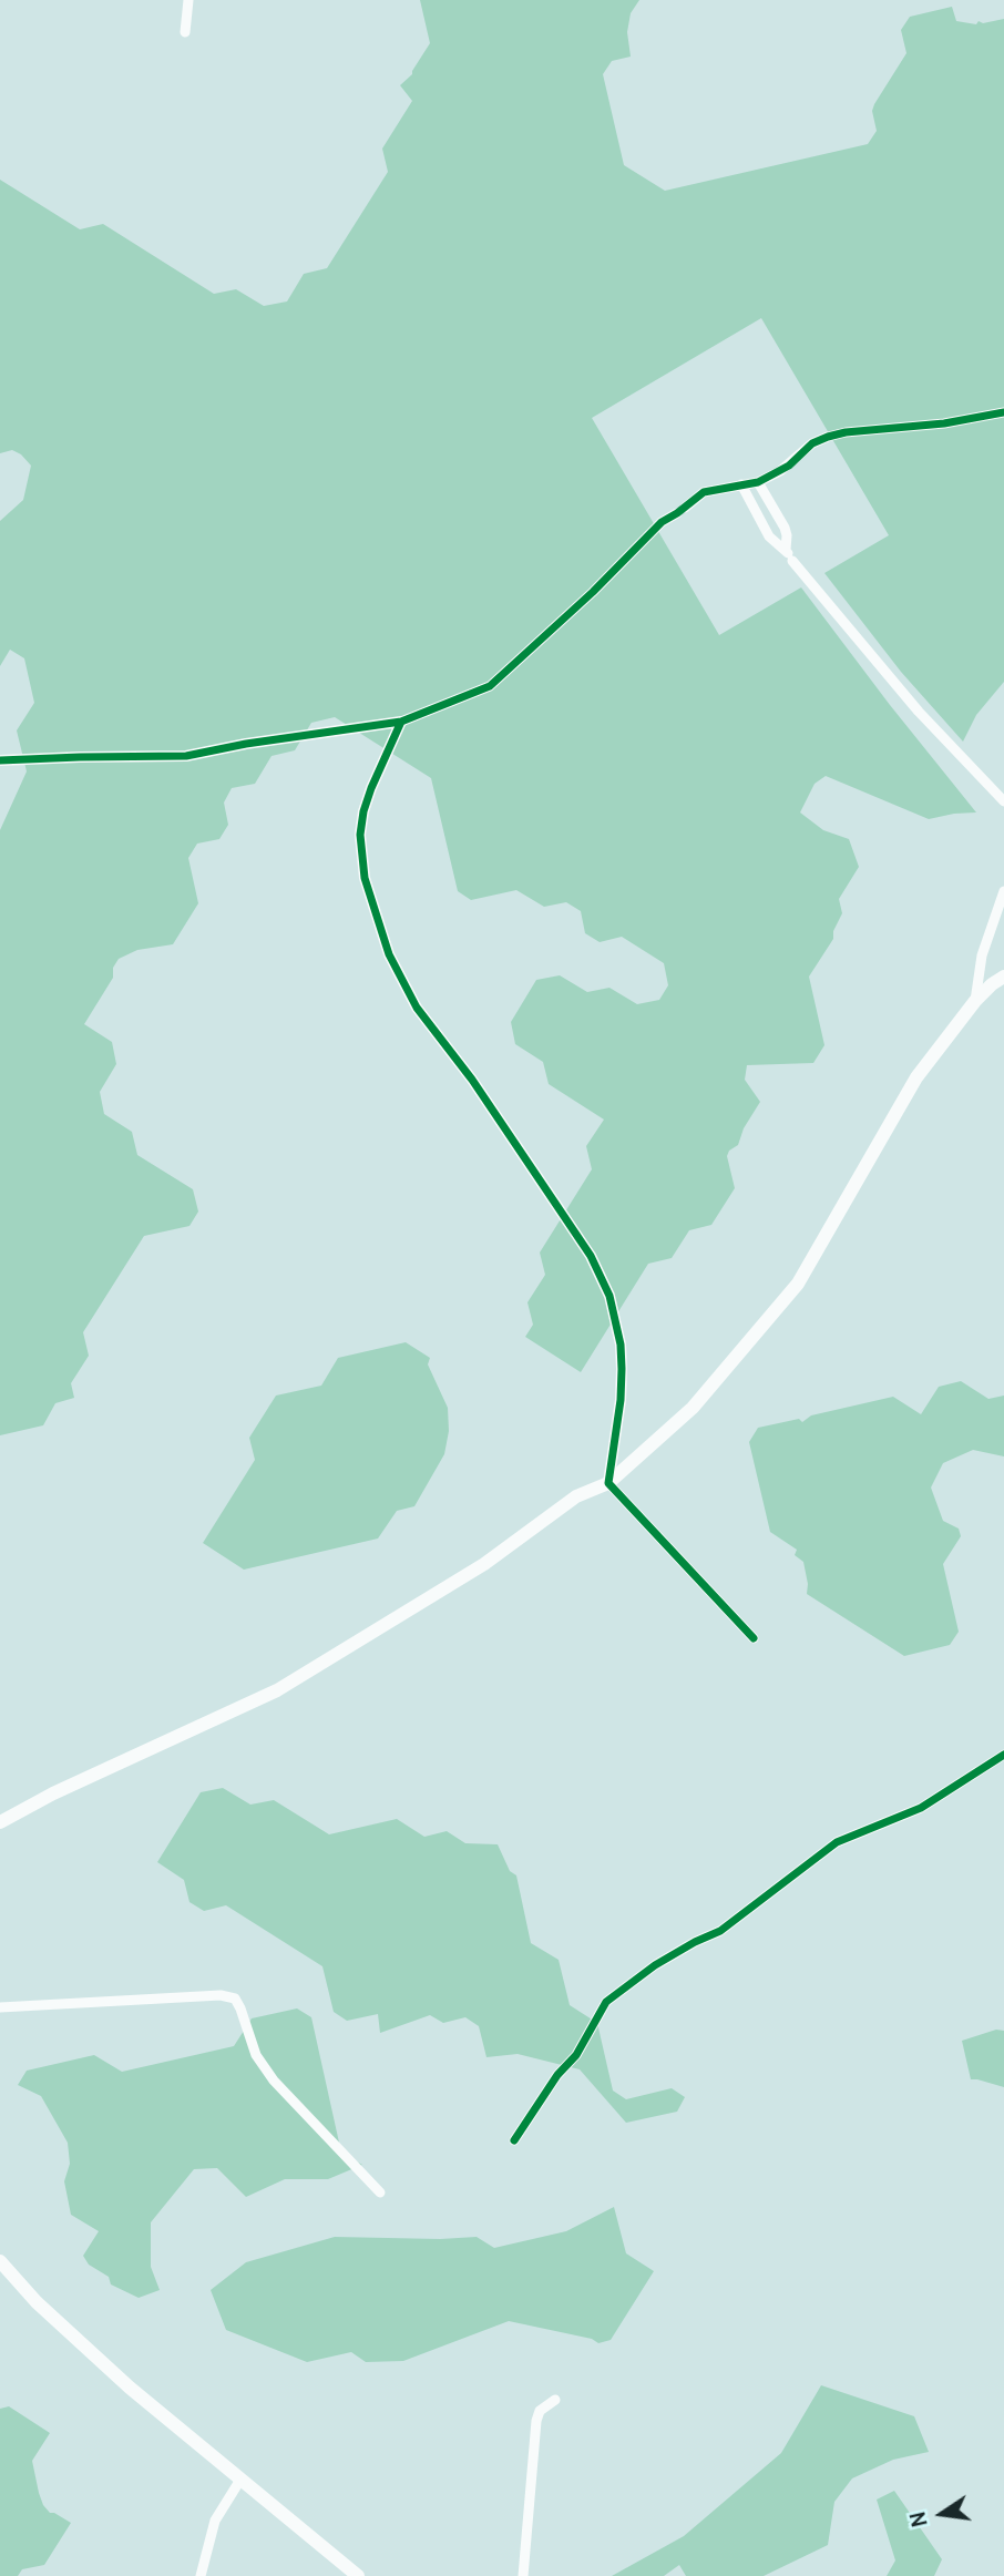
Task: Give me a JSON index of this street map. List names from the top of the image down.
{
  "north": "left"
}
